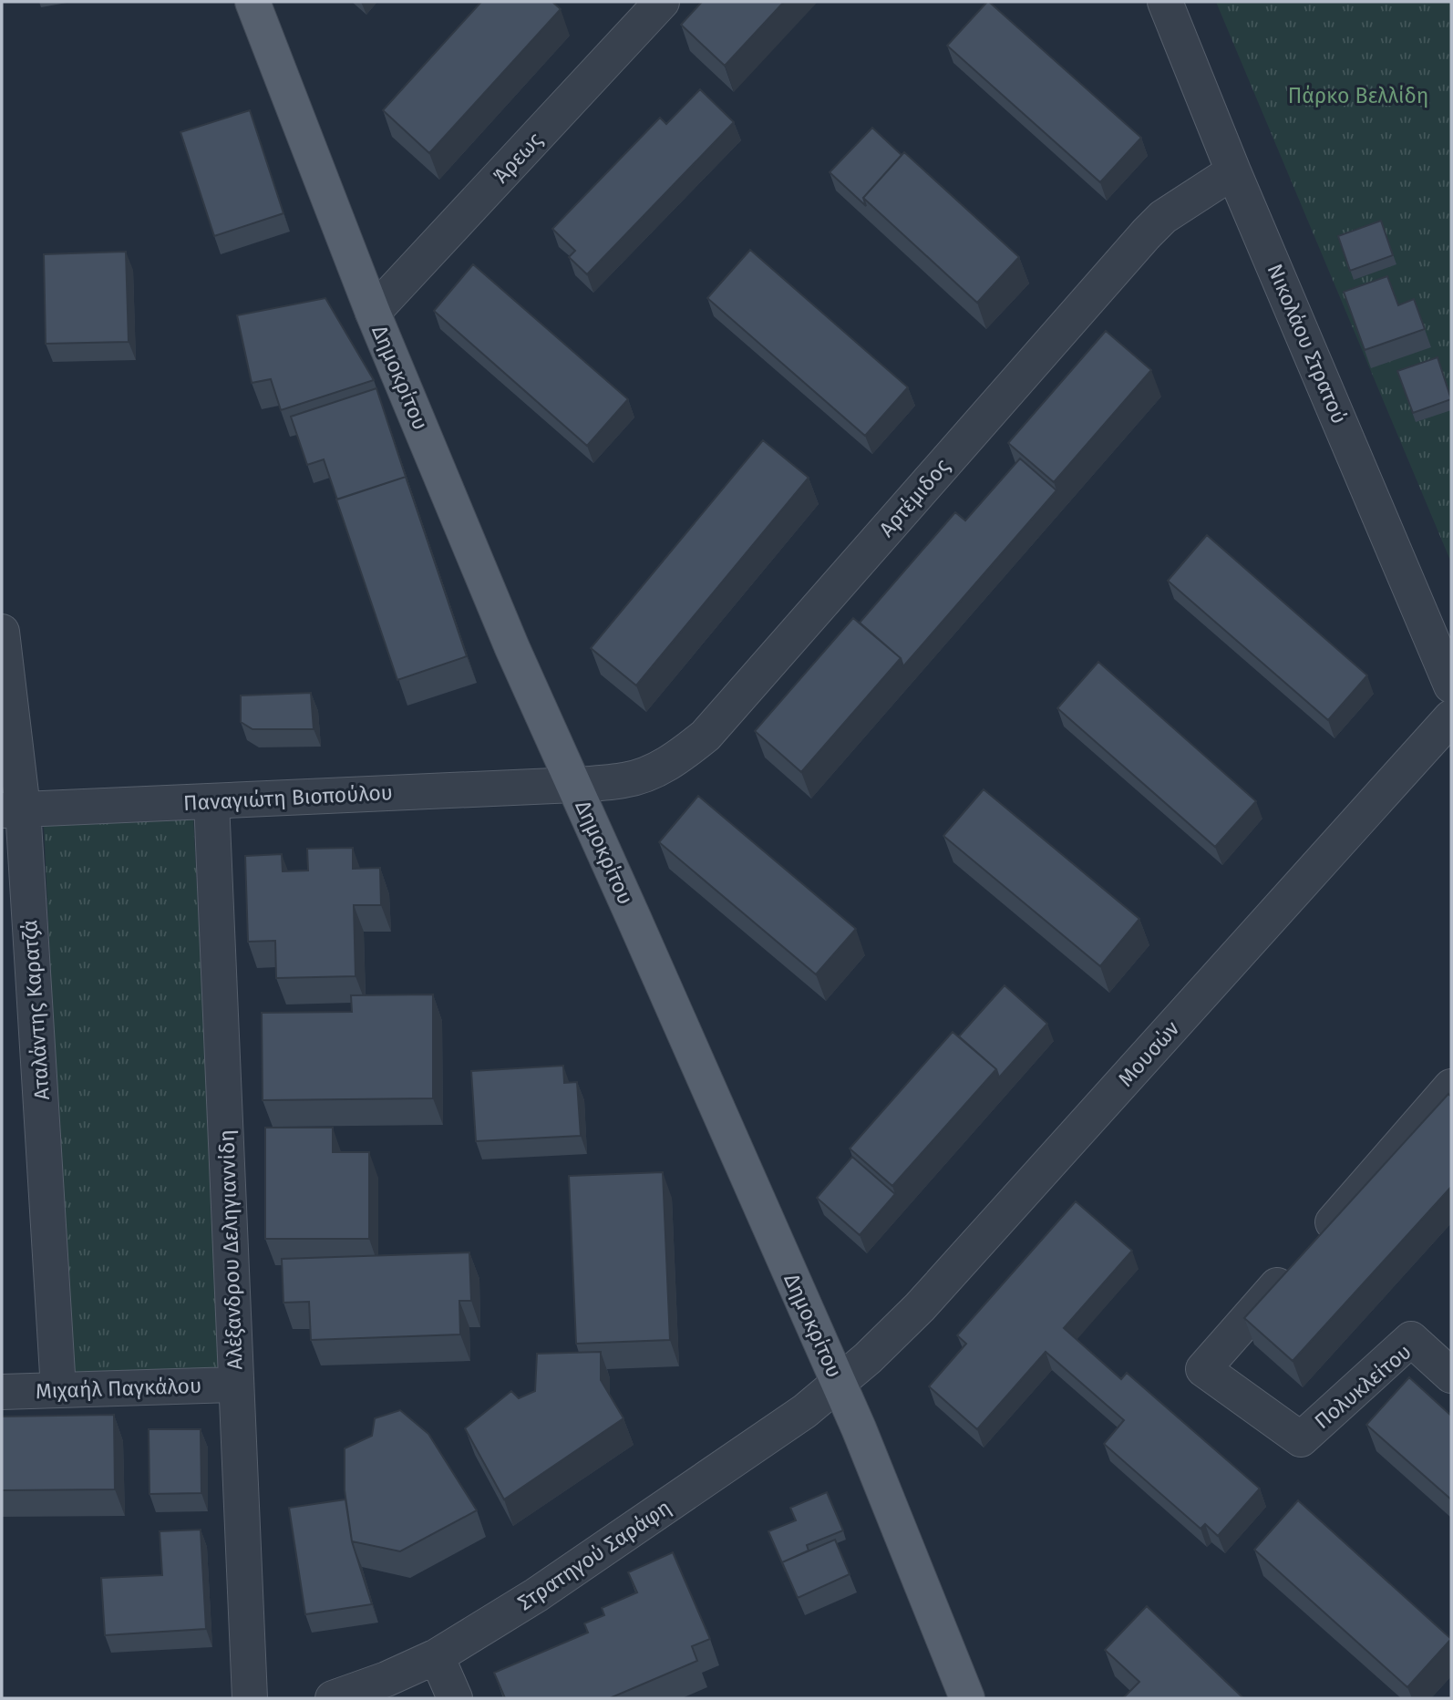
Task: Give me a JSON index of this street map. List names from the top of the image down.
{
  "streets": {
    "main road": ["Δημοκρίτου"],
    "street": [
      "Άρεως",
      "Νικολάου Στρατού",
      "Αρτέμιδος",
      "Παναγιώτη Βιοπούλου",
      "Αταλάντης Καρατζά",
      "Μουσών",
      "Αλέξανδρου Δεληγιαννίδη",
      "Πολυκλείτου",
      "Μιχαήλ Παγκάλου",
      "Στρατηγού Σαράφη"
    ]
  },
  "crossings": [
    ["Άρεως", "Δημοκρίτου"],
    ["Νικολάου Στρατού", "Αρτέμιδος"],
    ["Δημοκρίτου", "Αρτέμιδος"],
    ["Δημοκρίτου", "Παναγιώτη Βιοπούλου"],
    ["Δημοκρίτου", "Μουσών"],
    ["Δημοκρίτου", "Στρατηγού Σαράφη"],
    ["Αρτέμιδος", "Παναγιώτη Βιοπούλου"],
    ["Παναγιώτη Βιοπούλου", "Αταλάντης Καρατζά"],
    ["Παναγιώτη Βιοπούλου", "Αλέξανδρου Δεληγιαννίδη"],
    ["Αταλάντης Καρατζά", "Μιχαήλ Παγκάλου"],
    ["Μουσών", "Στρατηγού Σαράφη"],
    ["Αλέξανδρου Δεληγιαννίδη", "Μιχαήλ Παγκάλου"]
  ],
  "parks": ["Πάρκο Βελλίδη"]
}
